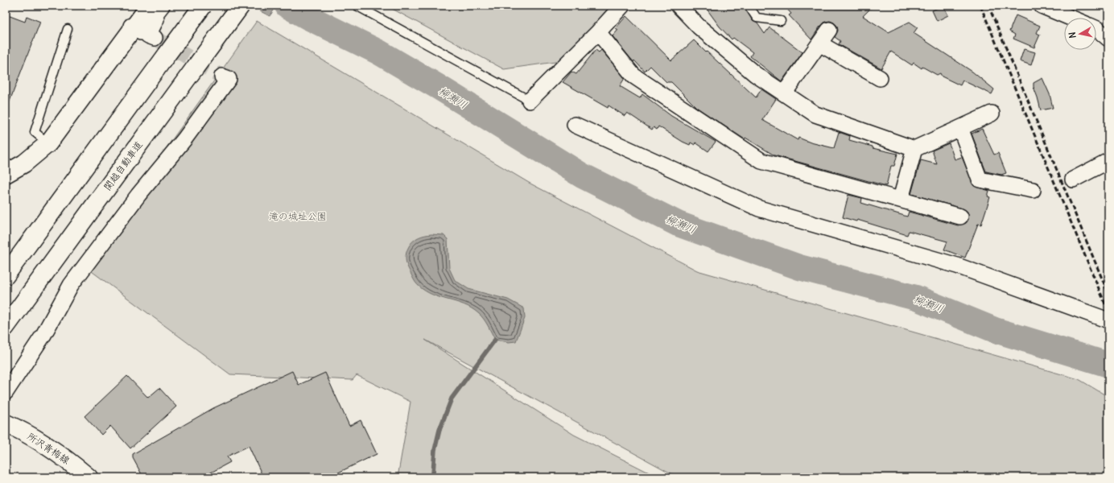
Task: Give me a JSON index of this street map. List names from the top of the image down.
{
  "streets": {
    "main road": ["関越自動車道", "所沢青梅線"]
  },
  "water": ["柳瀬川"],
  "parks": ["滝の城址公園"],
  "north": "left"
}
